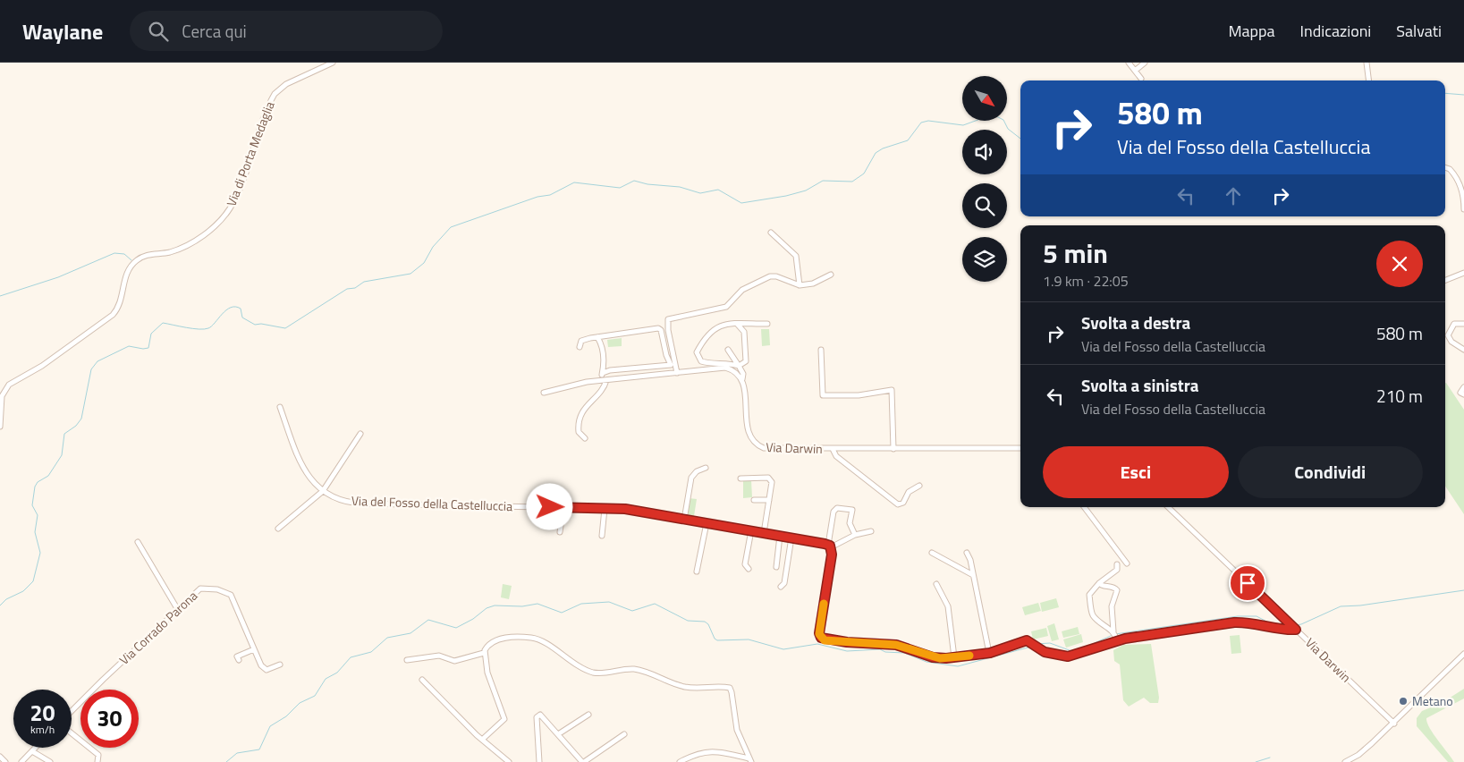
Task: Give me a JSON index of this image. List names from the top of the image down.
{
  "streets": {
    "street": [
      "Via di Porta Medaglia",
      "Via Darwin",
      "Via del Fosso della Castelluccia",
      "Via Corrado Parona"
    ]
  },
  "places": ["Metano"],
  "north": "bottom right",
  "page": {
    "header": "Waylane",
    "search": "Cerca qui",
    "nav": ["Mappa", "Indicazioni", "Salvati"],
    "turn": ["580 m", "Via del Fosso della Castelluccia"],
    "heading": ["5 min", "1.9 km · 22:05"],
    "list": [
      {
        "name": "Svolta a destra",
        "note": "Via del Fosso della Castelluccia",
        "value": "580 m"
      },
      {
        "name": "Svolta a sinistra",
        "note": "Via del Fosso della Castelluccia",
        "value": "210 m"
      }
    ],
    "buttons": ["Esci", "Condividi"],
    "speed": "20 km/h",
    "limit": "30"
  }
}
